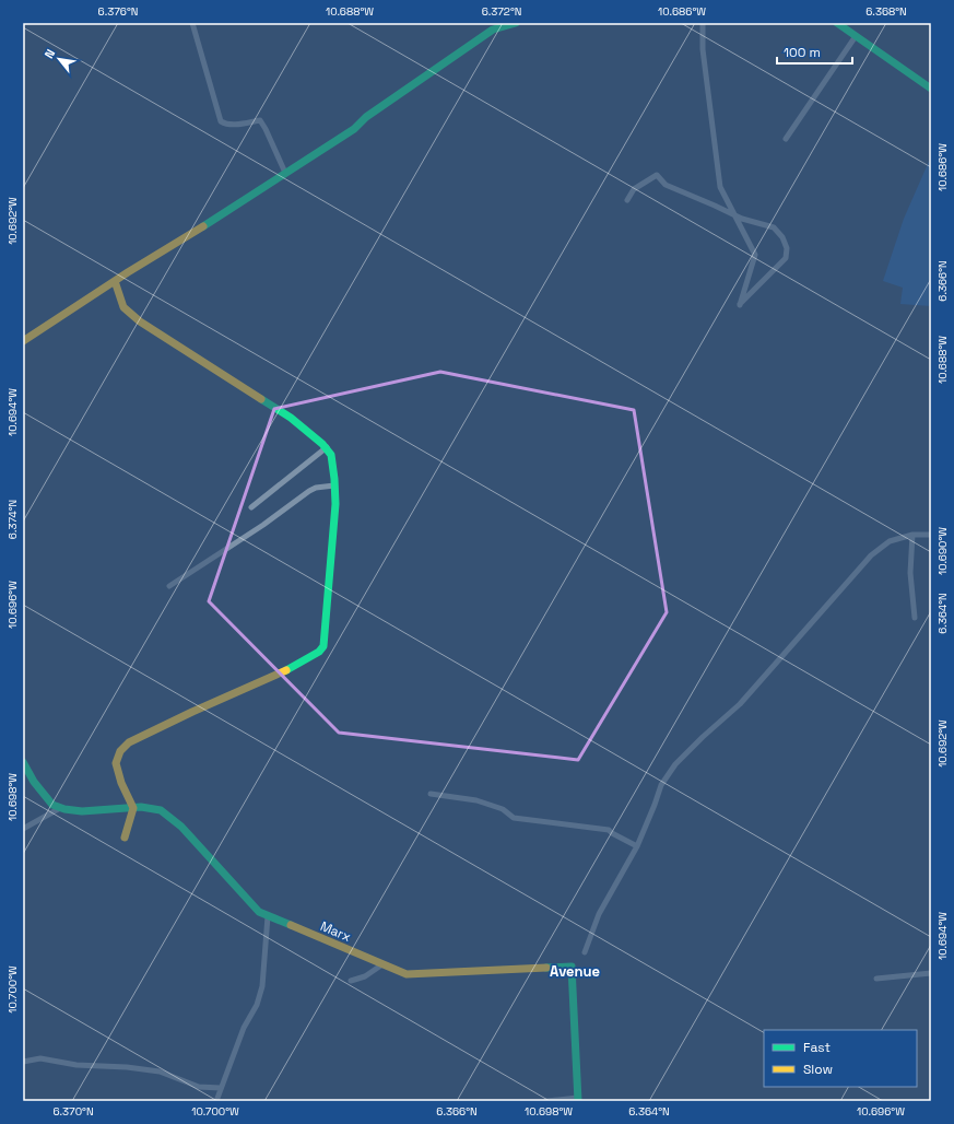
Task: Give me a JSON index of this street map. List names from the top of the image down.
{
  "streets": {
    "street": ["Marx"]
  },
  "districts": ["Avenue"],
  "legend": ["Fast", "Slow"],
  "scale_bar": "100 m",
  "north": "top left",
  "coordinates": [
    "6.376°N",
    "10.688°W",
    "6.372°N",
    "10.686°W",
    "6.368°N",
    "10.692°W",
    "6.366°N",
    "10.694°W",
    "6.374°N",
    "10.690°W",
    "10.696°W",
    "6.364°N",
    "10.698°W",
    "10.700°W",
    "6.370°N"
  ]
}
